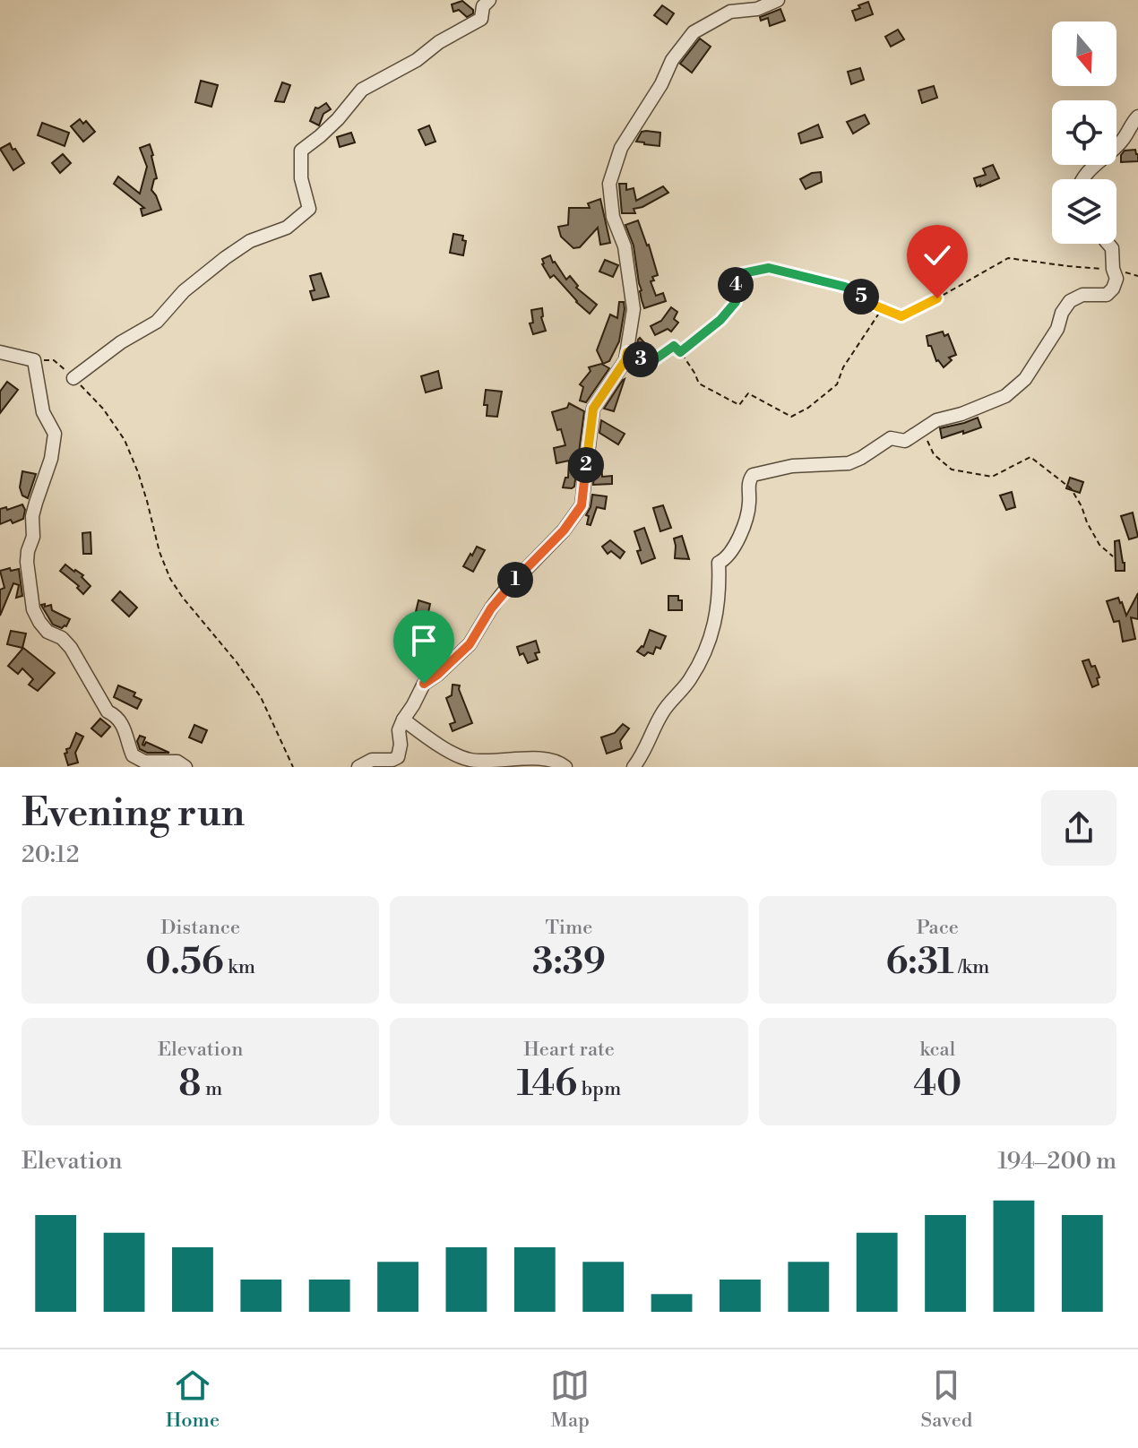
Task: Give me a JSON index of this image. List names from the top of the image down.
{
  "north": "bottom",
  "page": {
    "pins": [
      "4",
      "5",
      "3",
      "2",
      "1"
    ],
    "heading": ["Evening run", "20:12"],
    "stats": [
      ["Distance", "0.56 km"],
      ["Time", "3:39"],
      ["Pace", "6:31 /km"],
      ["Elevation", "8 m"],
      ["Heart rate", "146 bpm"],
      ["kcal", "40"]
    ],
    "chart": ["Elevation", "194–200 m"],
    "tabs": ["Home", "Map", "Saved"]
  }
}
